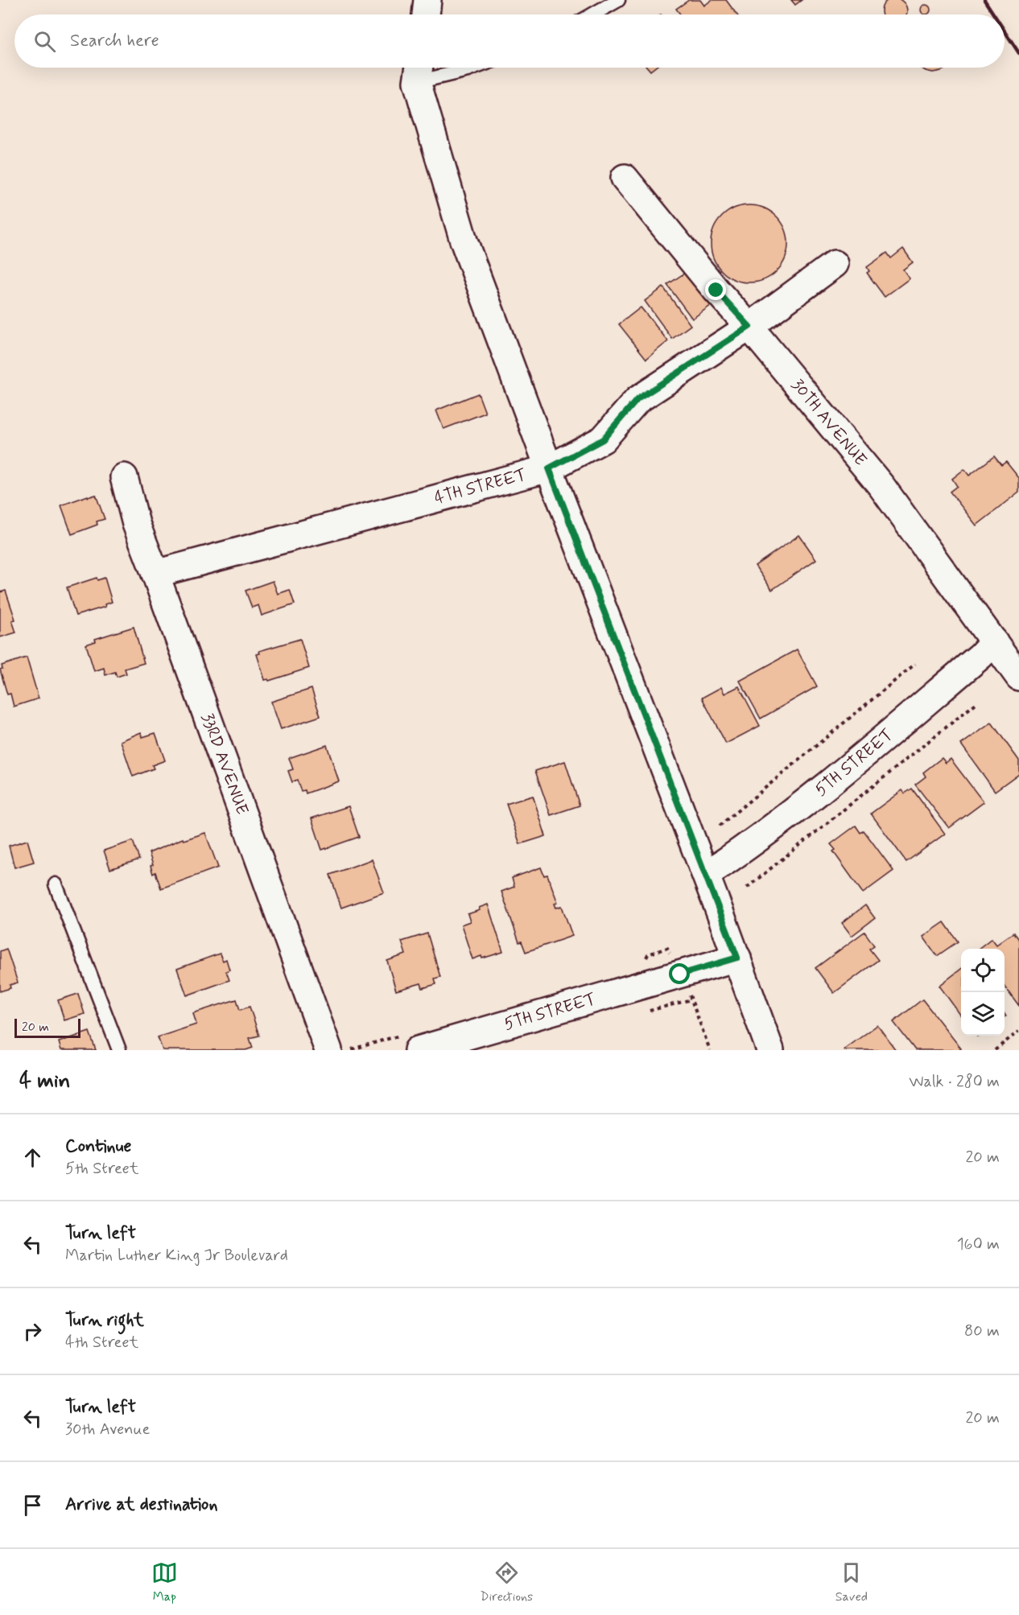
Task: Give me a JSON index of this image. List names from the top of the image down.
{
  "streets": {
    "street": [
      "30TH AVENUE",
      "4TH STREET",
      "5TH STREET",
      "33RD AVENUE"
    ]
  },
  "crossings": [
    ["30TH AVENUE", "4TH STREET"],
    ["30TH AVENUE", "5TH STREET"],
    ["4TH STREET", "33RD AVENUE"]
  ],
  "scale_bar": "20 m",
  "page": {
    "search": "Search here",
    "scale": "20 m",
    "heading": ["4 min", "Walk · 280 m"],
    "list": [
      ["Continue", "5th Street", "20 m"],
      ["Turn left", "Martin Luther King Jr Boulevard", "160 m"],
      ["Turn right", "4th Street", "80 m"],
      ["Turn left", "30th Avenue", "20 m"],
      "Arrive at destination"
    ],
    "nav": ["Map", "Directions", "Saved"]
  }
}
